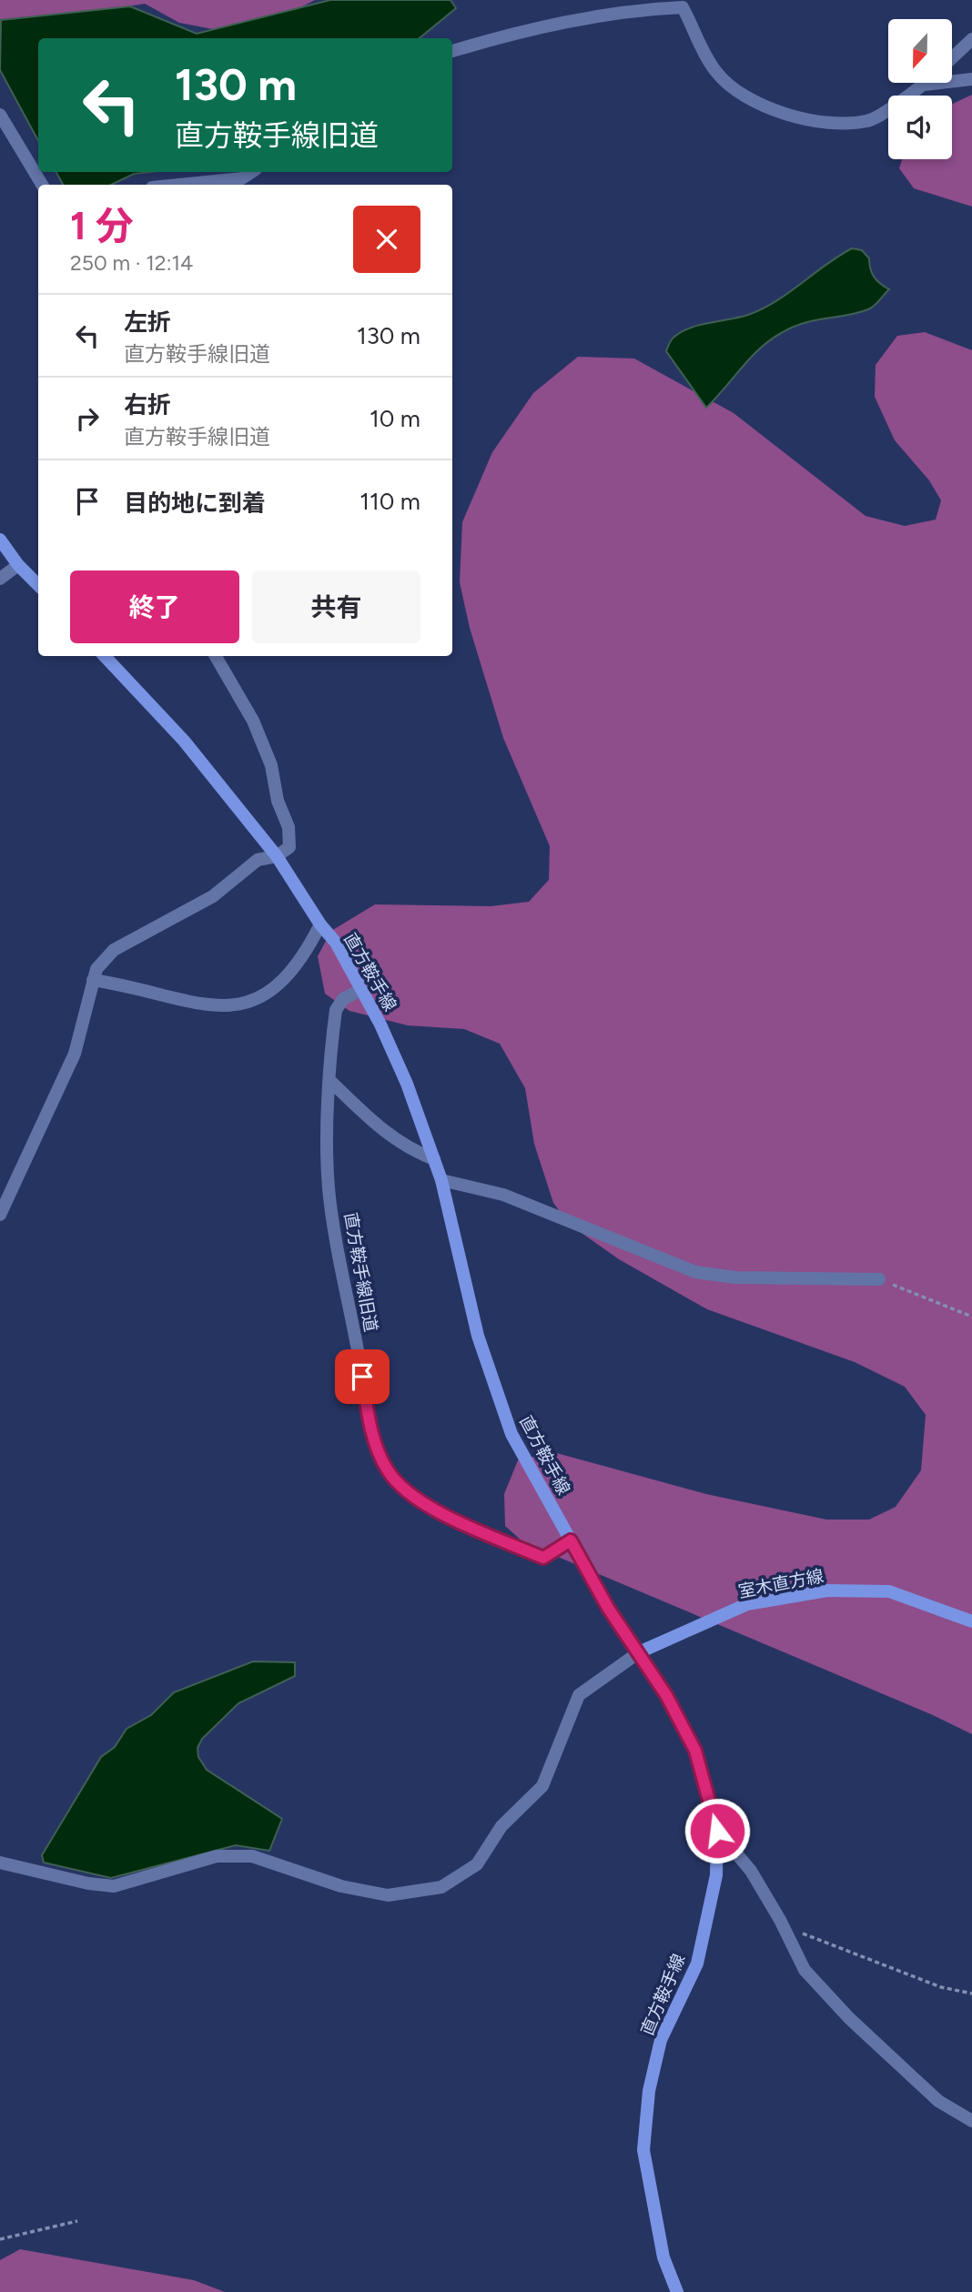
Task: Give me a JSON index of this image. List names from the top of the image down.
{
  "streets": {
    "main road": ["直方鞍手線", "室木直方線"],
    "street": ["直方鞍手線旧道"]
  },
  "crossings": [
    ["直方鞍手線", "直方鞍手線旧道"],
    ["直方鞍手線", "室木直方線"]
  ],
  "north": "bottom",
  "page": {
    "turn": ["130 m", "直方鞍手線旧道"],
    "heading": ["1 分", "250 m · 12:14"],
    "list": [
      {
        "name": "左折",
        "note": "直方鞍手線旧道",
        "value": "130 m"
      },
      {
        "name": "右折",
        "note": "直方鞍手線旧道",
        "value": "10 m"
      },
      {
        "name": "目的地に到着",
        "value": "110 m"
      }
    ],
    "buttons": ["終了", "共有"]
  }
}
